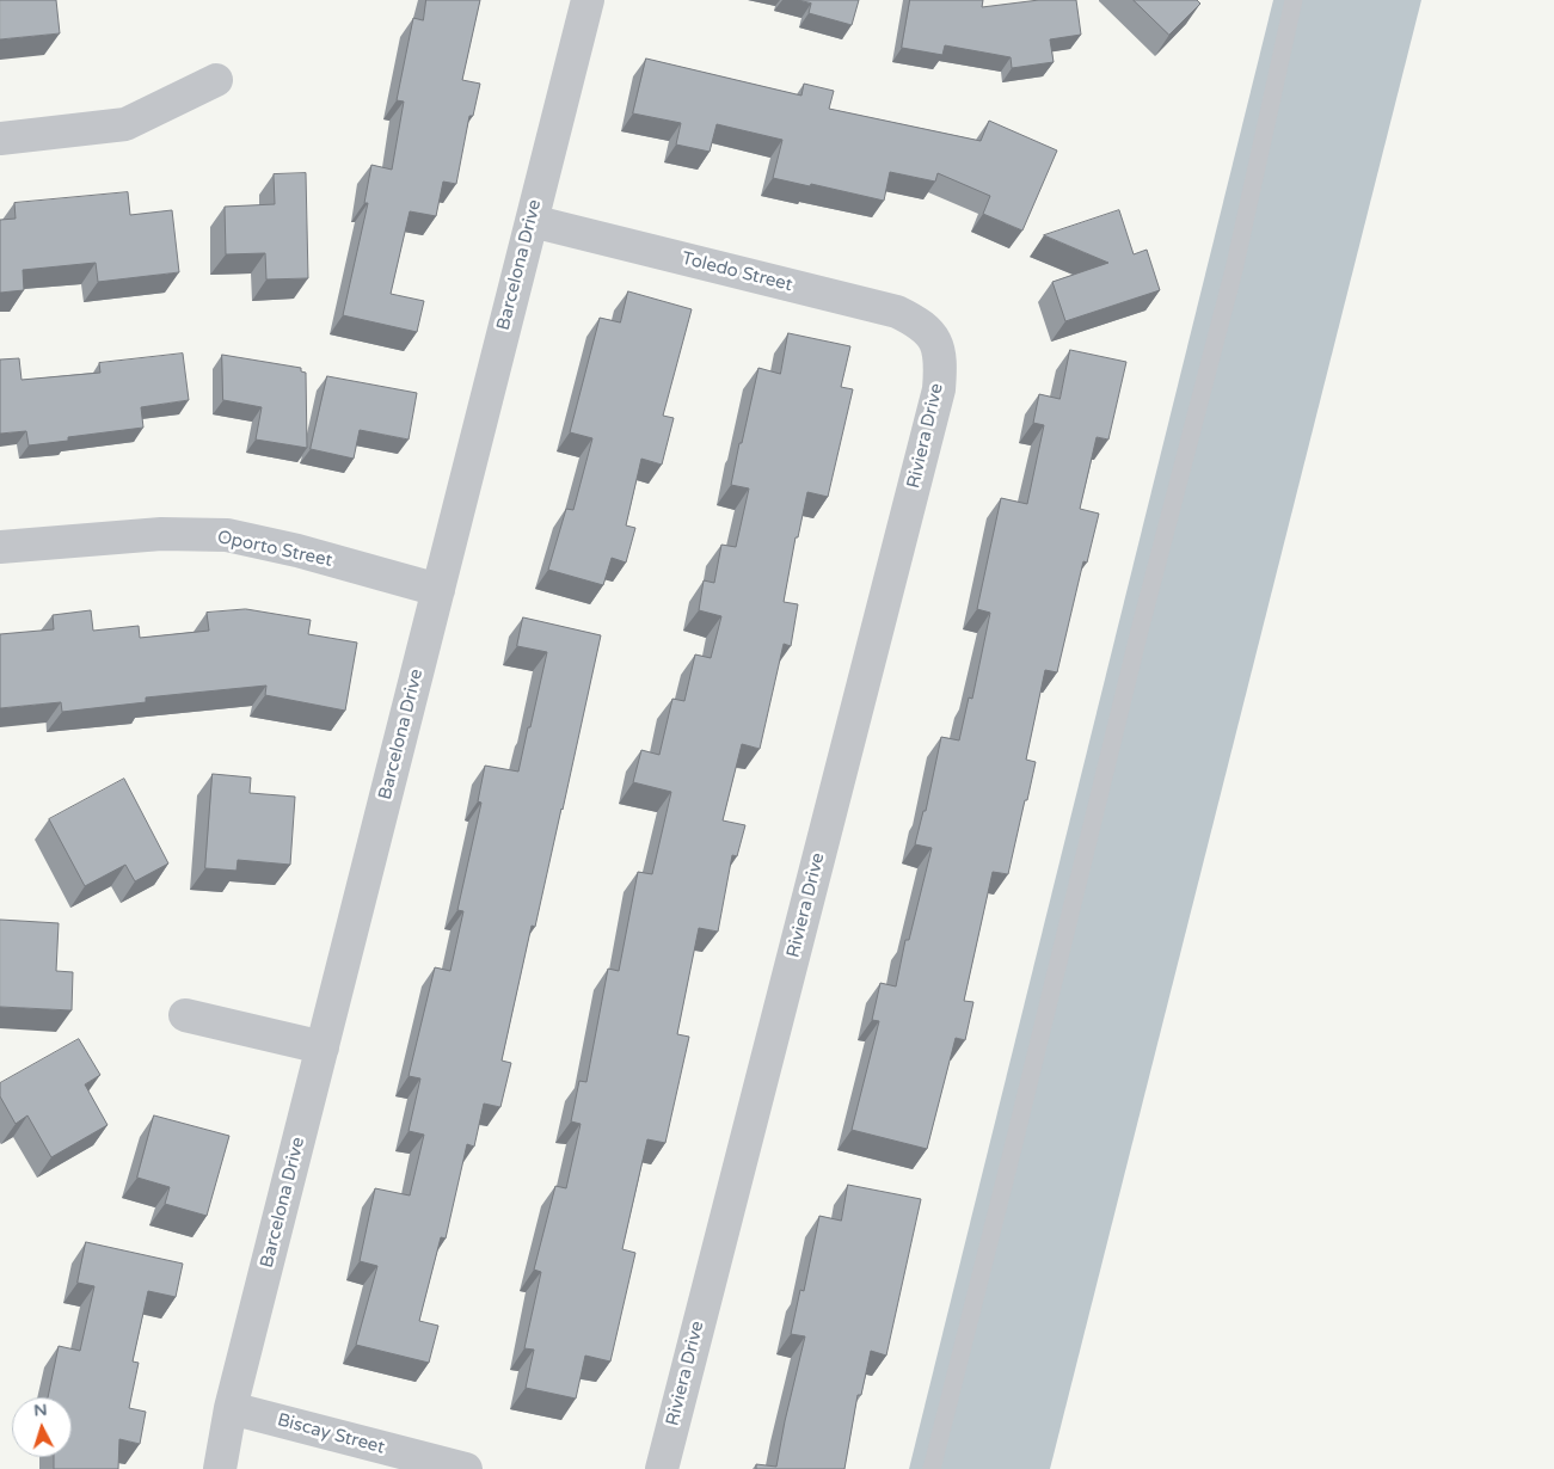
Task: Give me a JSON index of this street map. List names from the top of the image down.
{
  "streets": {
    "street": [
      "Barcelona Drive",
      "Toledo Street",
      "Riviera Drive",
      "Oporto Street",
      "Biscay Street"
    ]
  },
  "crossings": [
    ["Barcelona Drive", "Toledo Street"],
    ["Barcelona Drive", "Oporto Street"],
    ["Barcelona Drive", "Biscay Street"],
    ["Toledo Street", "Riviera Drive"]
  ],
  "north": "top"
}
